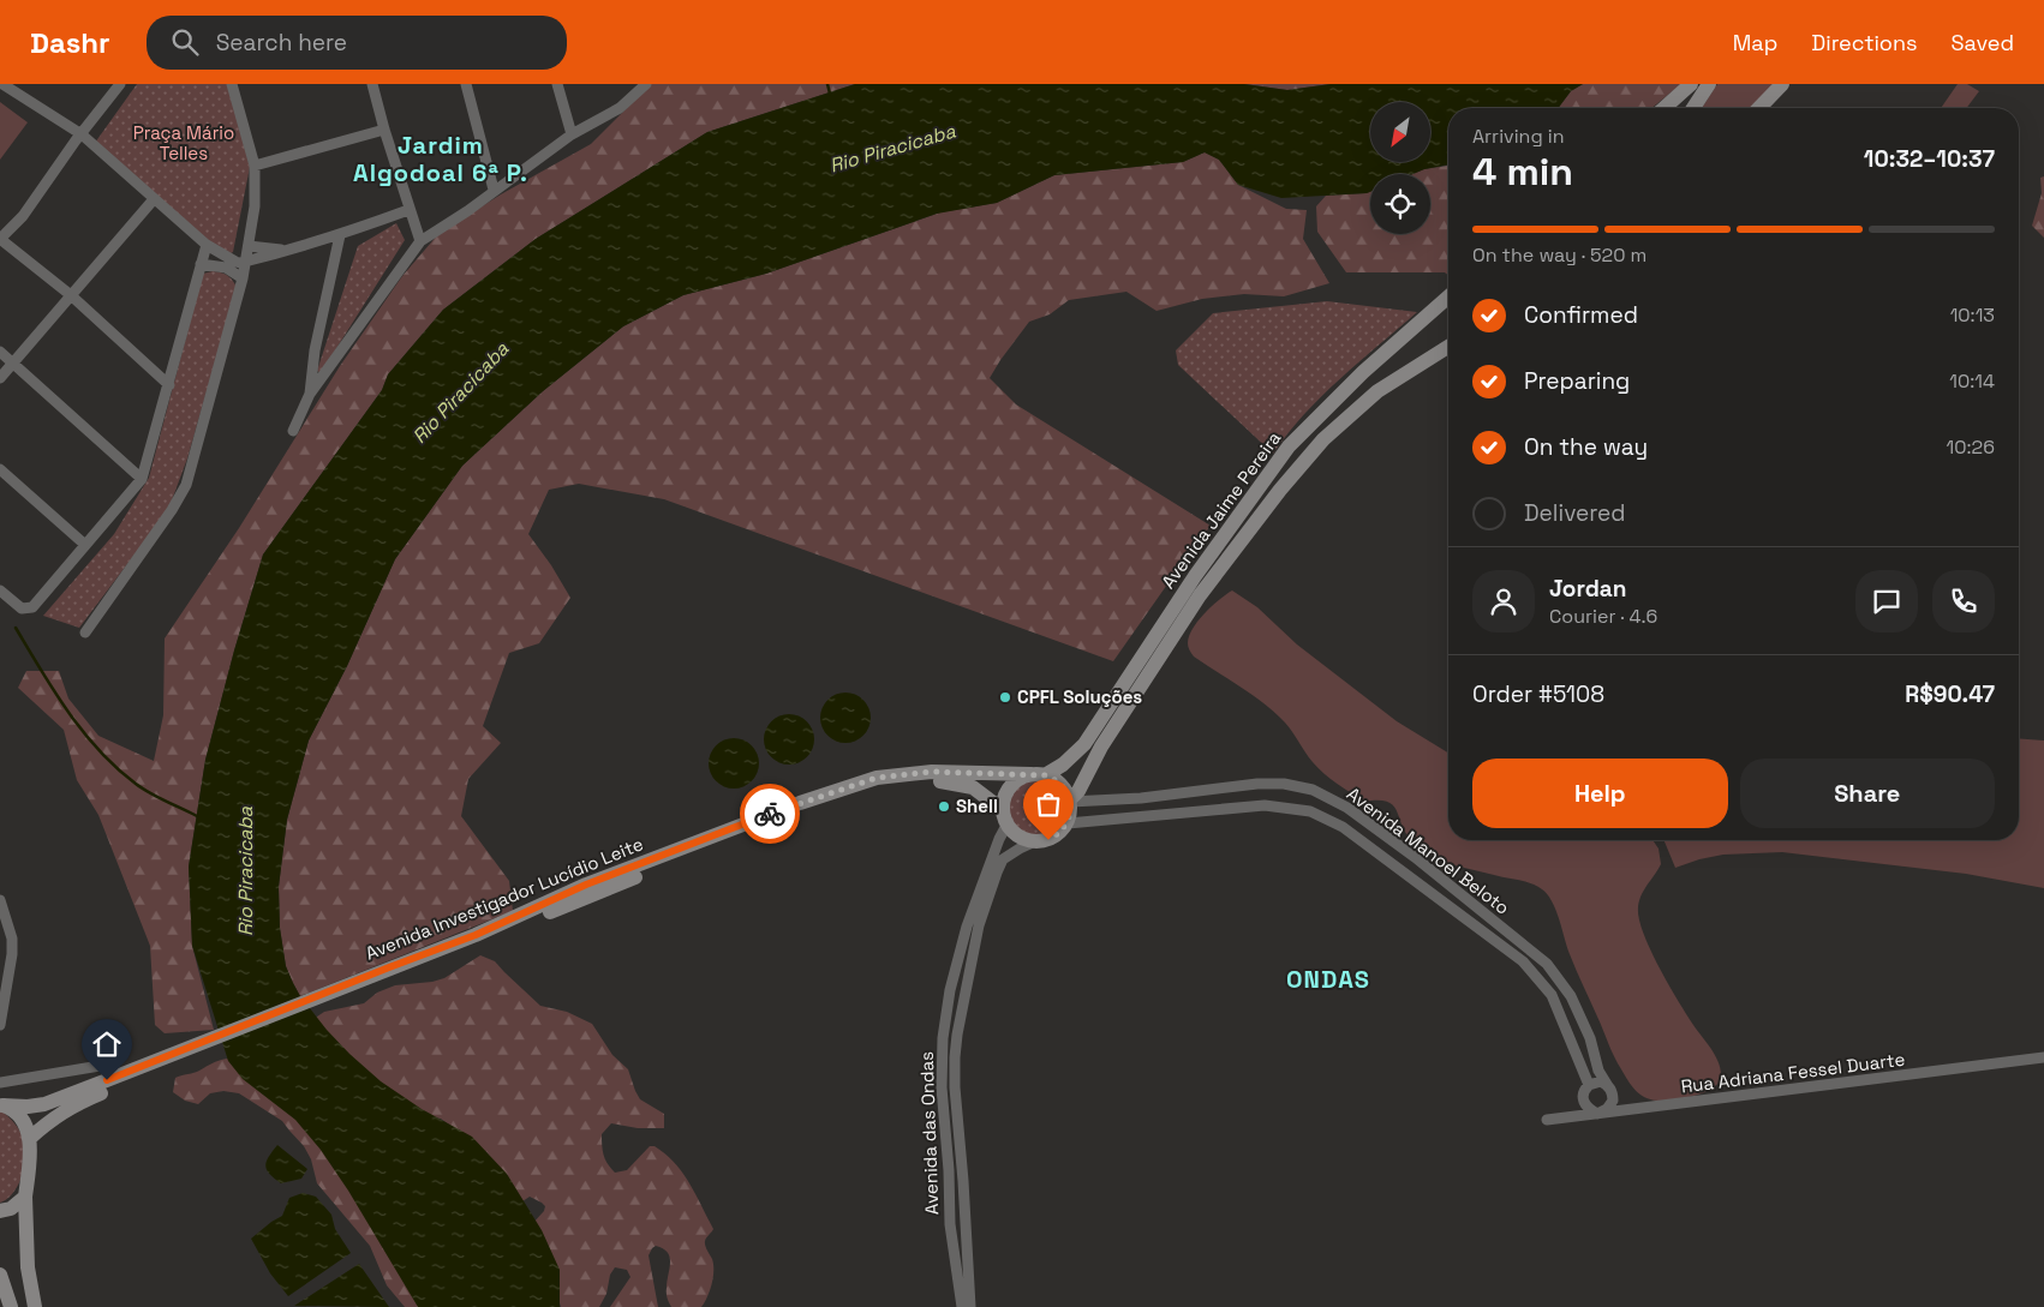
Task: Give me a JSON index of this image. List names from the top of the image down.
{
  "streets": {
    "main road": ["Avenida Jaime Pereira", "Avenida Investigador Lucídio Leite"],
    "street": ["Avenida Manoel Beloto", "Rua Adriana Fessel Duarte", "Avenida das Ondas"]
  },
  "crossings": [
    ["Avenida Jaime Pereira", "Avenida Manoel Beloto"],
    ["Avenida Jaime Pereira", "Avenida Investigador Lucídio Leite"],
    ["Avenida Jaime Pereira", "Avenida das Ondas"],
    ["Avenida Manoel Beloto", "Avenida Investigador Lucídio Leite"],
    ["Avenida Manoel Beloto", "Rua Adriana Fessel Duarte"],
    ["Avenida Manoel Beloto", "Avenida das Ondas"],
    ["Avenida Investigador Lucídio Leite", "Avenida das Ondas"]
  ],
  "districts": ["Jardim Algodoal 6ª P.", "ONDAS"],
  "water": ["Rio Piracicaba"],
  "parks": ["Praça Mário Telles"],
  "places": ["CPFL Soluções", "Shell"],
  "north": "bottom left",
  "page": {
    "header": "Dashr",
    "search": "Search here",
    "nav": ["Map", "Directions", "Saved"],
    "heading": ["4 min", "Arriving in", "10:32–10:37"],
    "panel": [
      "Jordan",
      "Courier · 4.6",
      "Order #5108",
      "R$90.47"
    ],
    "bar": "On the way · 520 m",
    "list": [
      ["Confirmed", "10:13"],
      ["Preparing", "10:14"],
      ["On the way", "10:26"],
      "Delivered"
    ],
    "buttons": ["Help", "Share"]
  }
}
